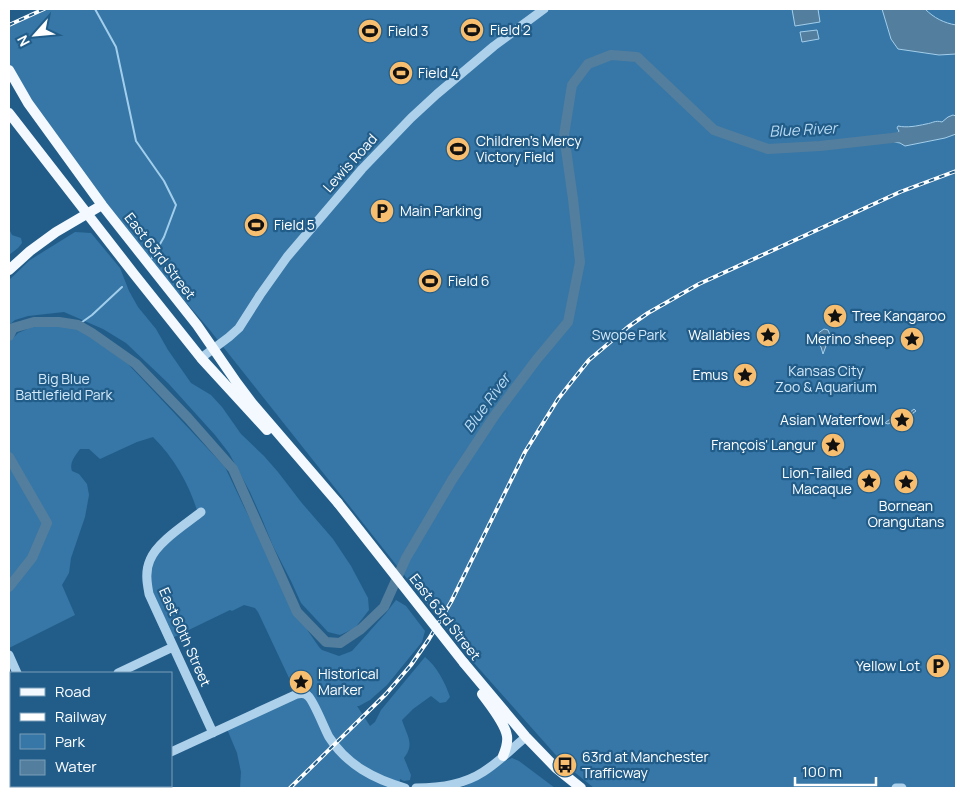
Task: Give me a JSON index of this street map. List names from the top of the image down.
{
  "streets": {
    "main road": ["East 63rd Street"],
    "street": ["Lewis Road", "East 60th Street"]
  },
  "crossings": [
    ["Lewis Road", "East 63rd Street"]
  ],
  "water": ["Blue River"],
  "parks": ["Swope Park", "Kansas City Zoo & Aquarium", "Big Blue Battlefield Park"],
  "places": {
    "sports": [
      "Field 2",
      "Field 3",
      "Field 4",
      "Children's Mercy Victory Field",
      "Field 5",
      "Field 6"
    ],
    "parking": ["Main Parking", "Yellow Lot"],
    "place": [
      "Tree Kangaroo",
      "Wallabies",
      "Merino sheep",
      "Emus",
      "Asian Waterfowl",
      "François' Langur",
      "Lion-Tailed Macaque",
      "Bornean Orangutans",
      "Historical Marker"
    ],
    "bus stop": ["63rd at Manchester Trafficway"]
  },
  "legend": [
    "Road",
    "Railway",
    "Park",
    "Water"
  ],
  "scale_bar": "100 m",
  "north": "bottom left"
}
